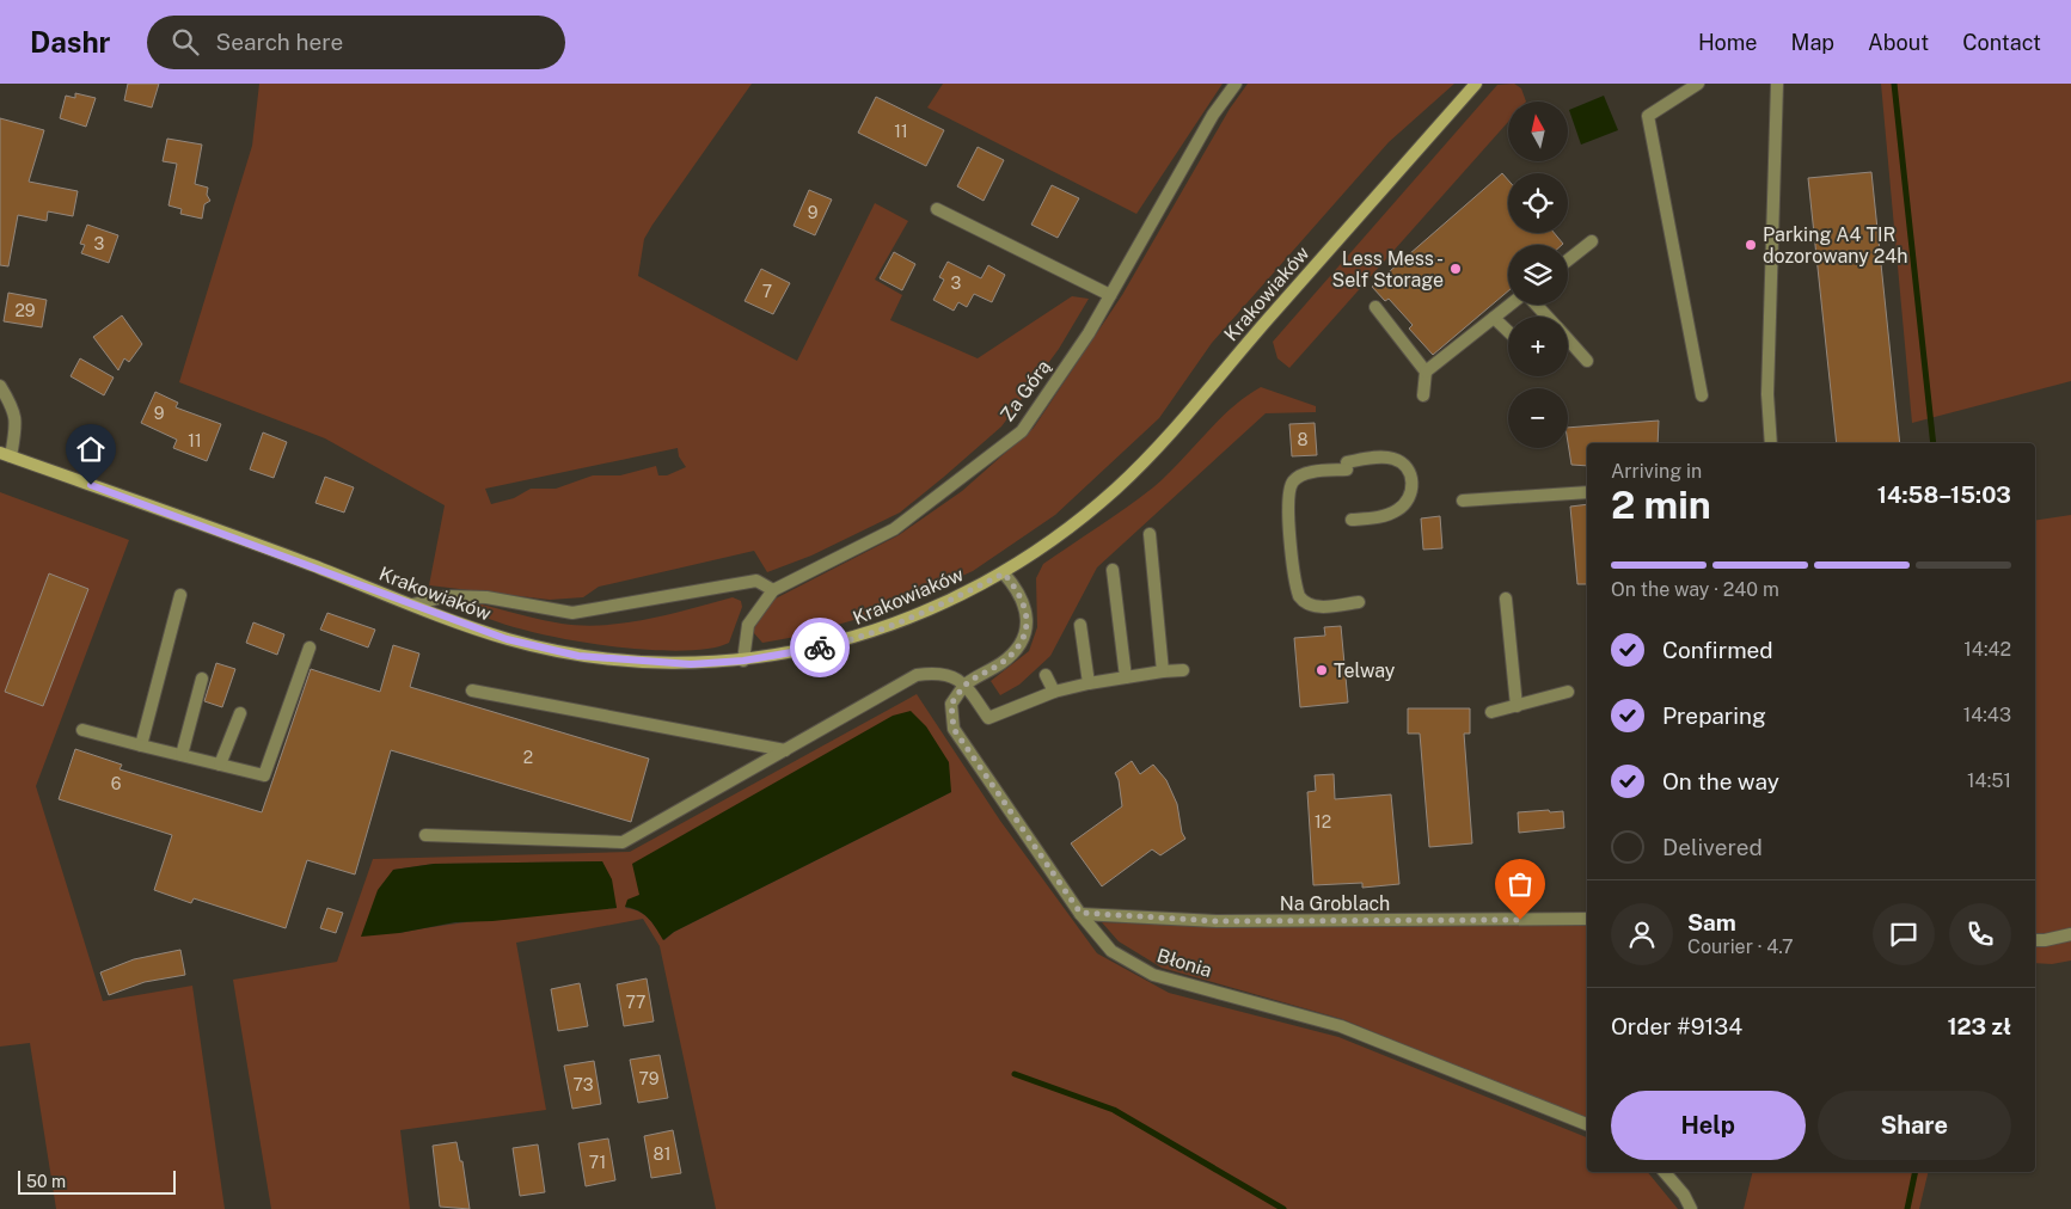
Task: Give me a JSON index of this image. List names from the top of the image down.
{
  "streets": {
    "main road": ["Krakowiaków"],
    "street": ["Za Górą", "Na Groblach", "Błonia"]
  },
  "crossings": [
    ["Krakowiaków", "Za Górą"],
    ["Na Groblach", "Błonia"]
  ],
  "places": ["Parking A4 TIR dozorowany 24h", "Less Mess - Self Storage", "Telway"],
  "house_numbers": [
    "11",
    "9",
    "3",
    "3",
    "7",
    "29",
    "9",
    "8",
    "11",
    "2",
    "6",
    "12",
    "77",
    "79",
    "73",
    "81",
    "71"
  ],
  "scale_bar": "50 m",
  "north": "top",
  "page": {
    "header": "Dashr",
    "search": "Search here",
    "nav": [
      "Home",
      "Map",
      "About",
      "Contact"
    ],
    "map_buttons": ["+", "−"],
    "heading": ["2 min", "Arriving in", "14:58–15:03"],
    "panel": [
      "Sam",
      "Courier · 4.7",
      "Order #9134",
      "123 zł"
    ],
    "bar": "On the way · 240 m",
    "list": [
      ["Confirmed", "14:42"],
      ["Preparing", "14:43"],
      ["On the way", "14:51"],
      "Delivered"
    ],
    "buttons": ["Help", "Share"],
    "scale": "50 m"
  }
}
